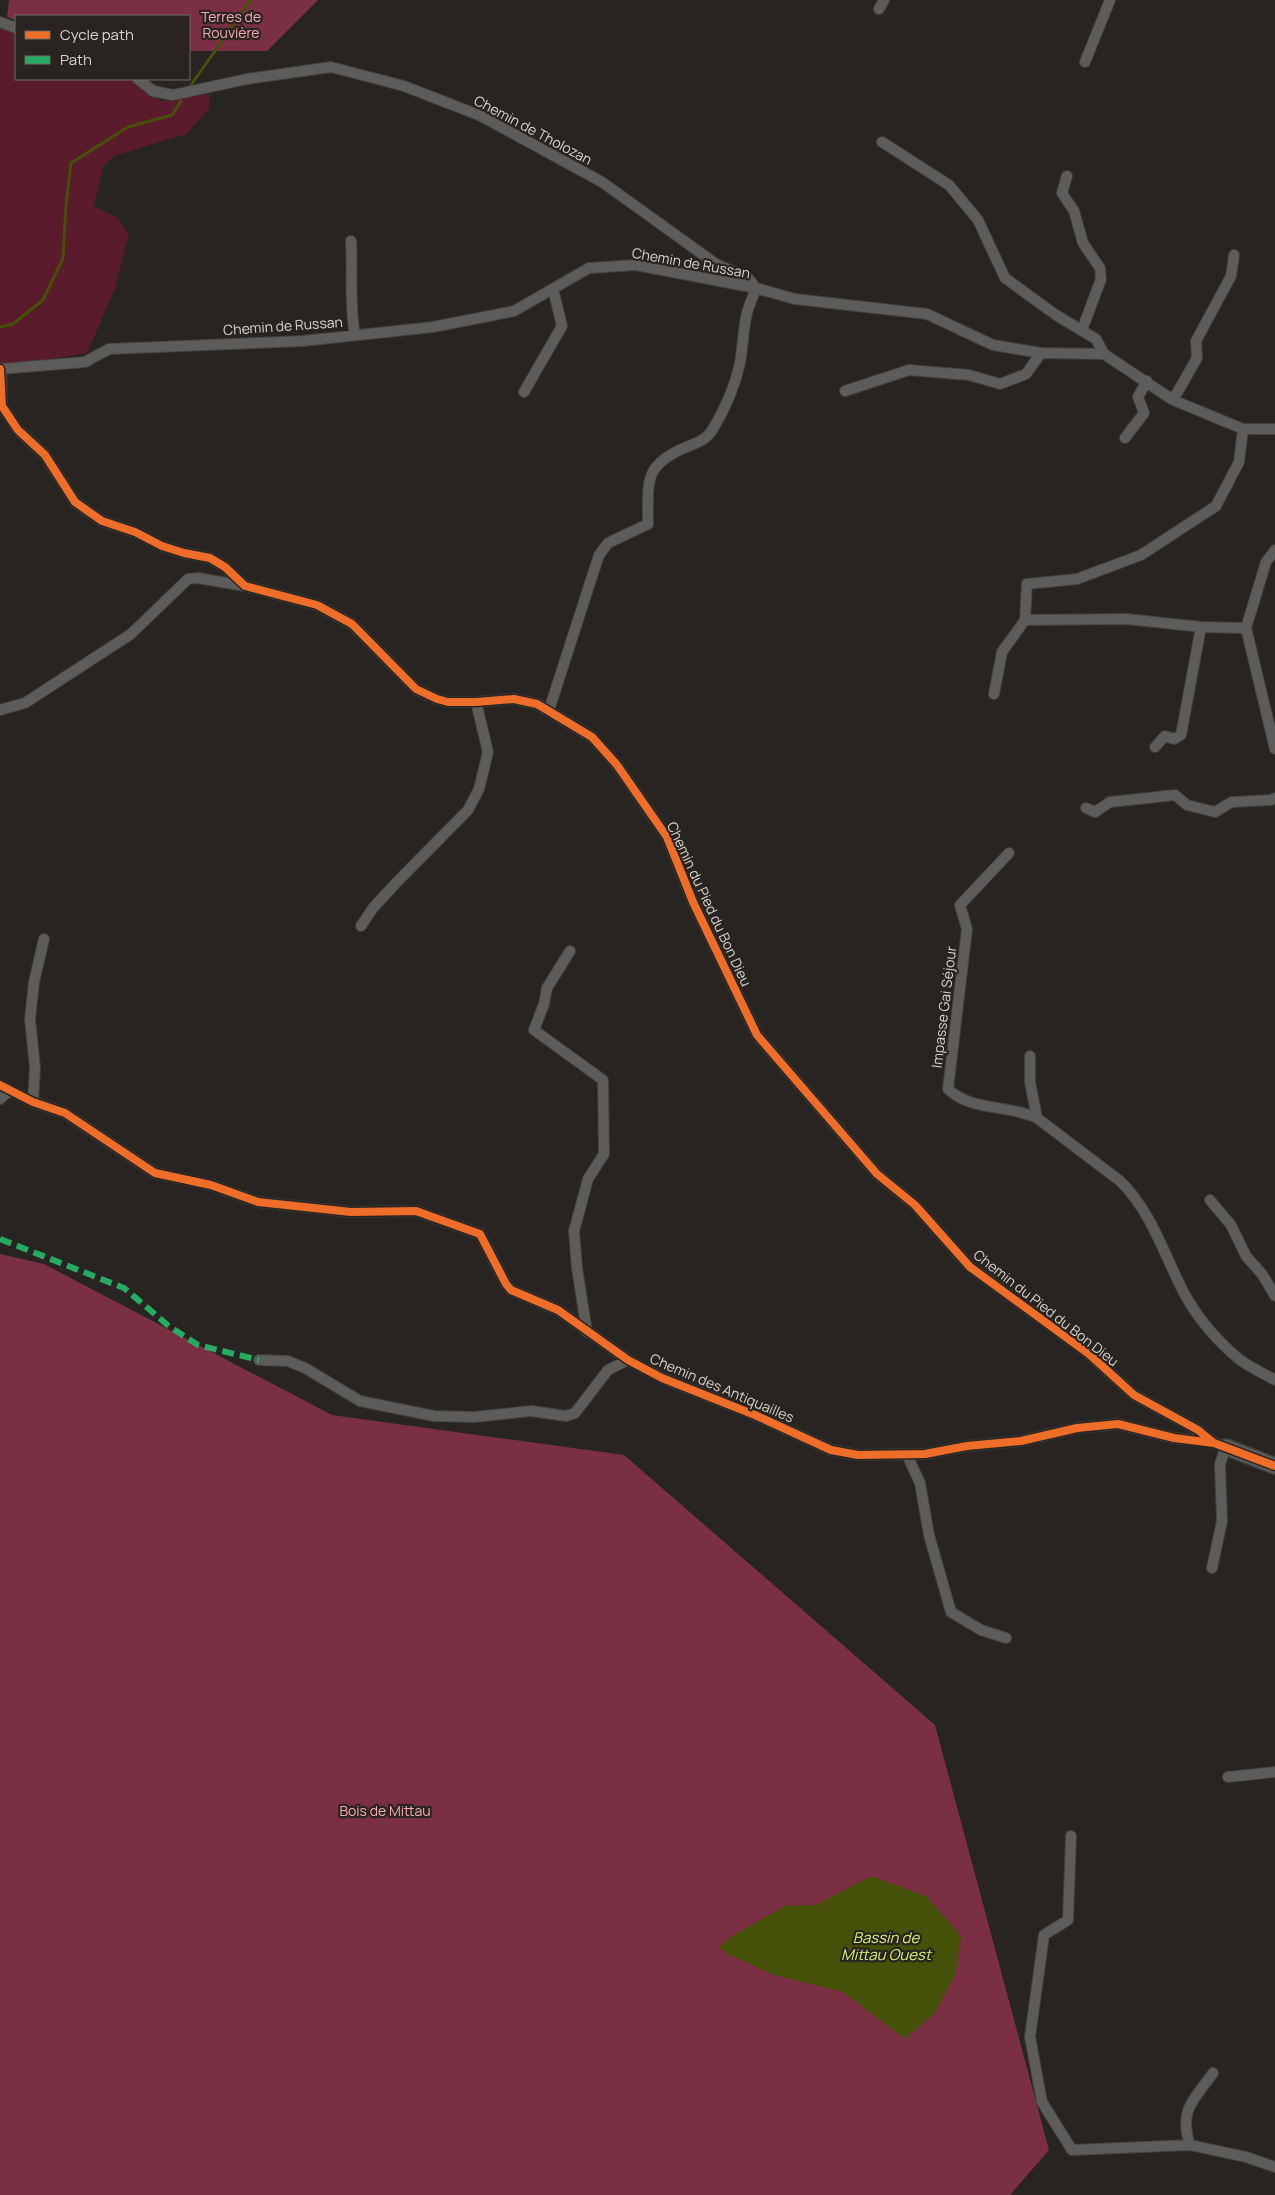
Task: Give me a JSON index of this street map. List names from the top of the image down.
{
  "streets": {
    "street": [
      "Chemin de Tholozan",
      "Chemin de Russan",
      "Chemin du Pied du Bon Dieu",
      "Impasse Gai Séjour",
      "Chemin des Antiquailles"
    ]
  },
  "crossings": [
    ["Chemin de Tholozan", "Chemin de Russan"],
    ["Chemin de Russan", "Chemin du Pied du Bon Dieu"],
    ["Chemin du Pied du Bon Dieu", "Chemin des Antiquailles"]
  ],
  "water": ["Bassin de Mittau Ouest"],
  "parks": ["Terres de Rouvière", "Bois de Mittau"],
  "legend": ["Cycle path", "Path"]
}
